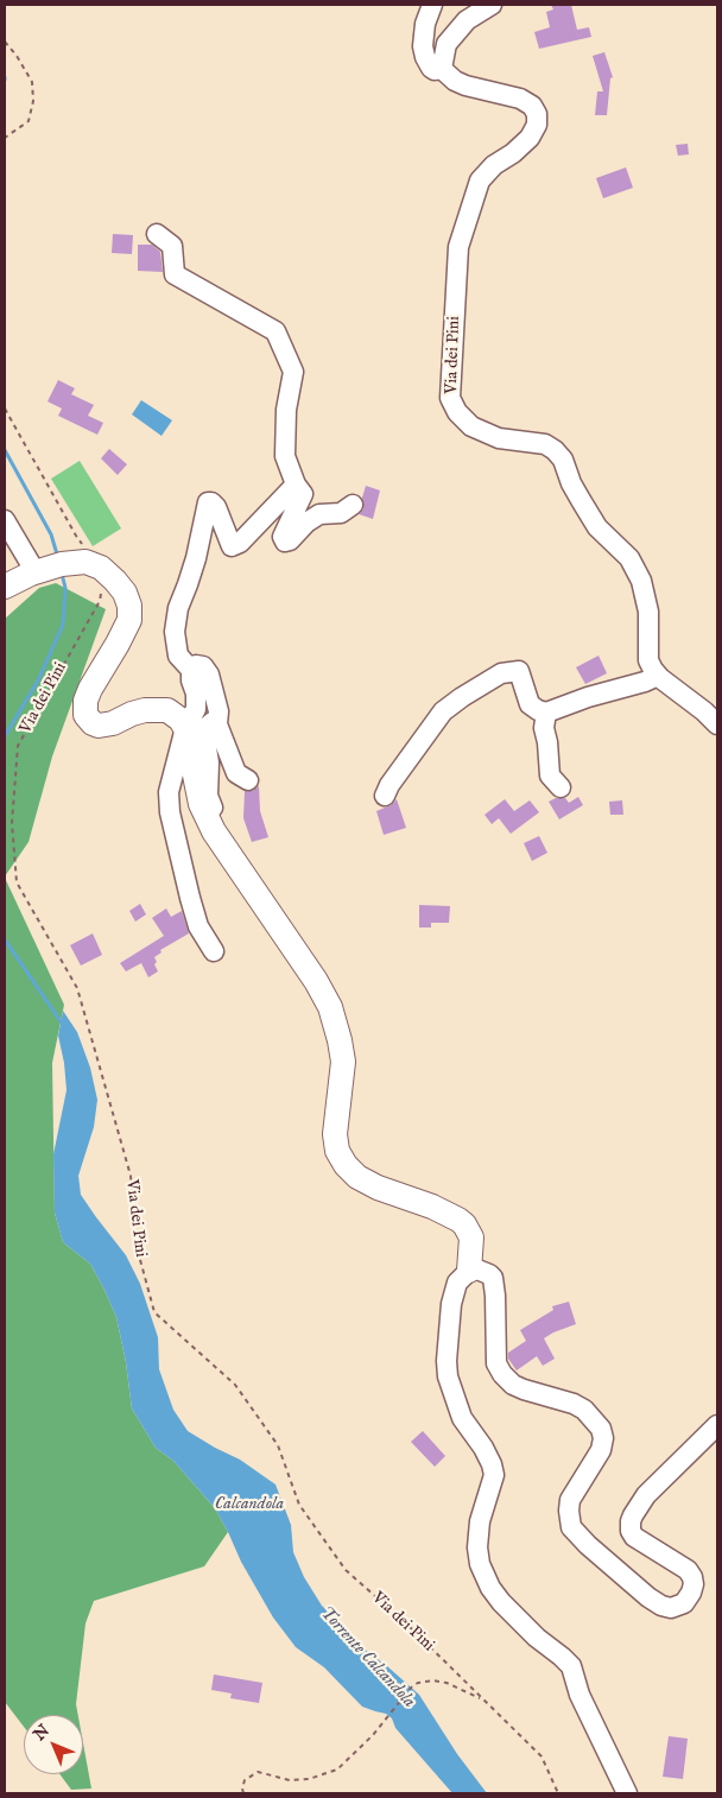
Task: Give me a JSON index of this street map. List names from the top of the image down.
{
  "streets": {
    "street": ["Via dei Pini"]
  },
  "water": ["Calcandola", "Torrente Calcandola"],
  "north": "top left"
}
